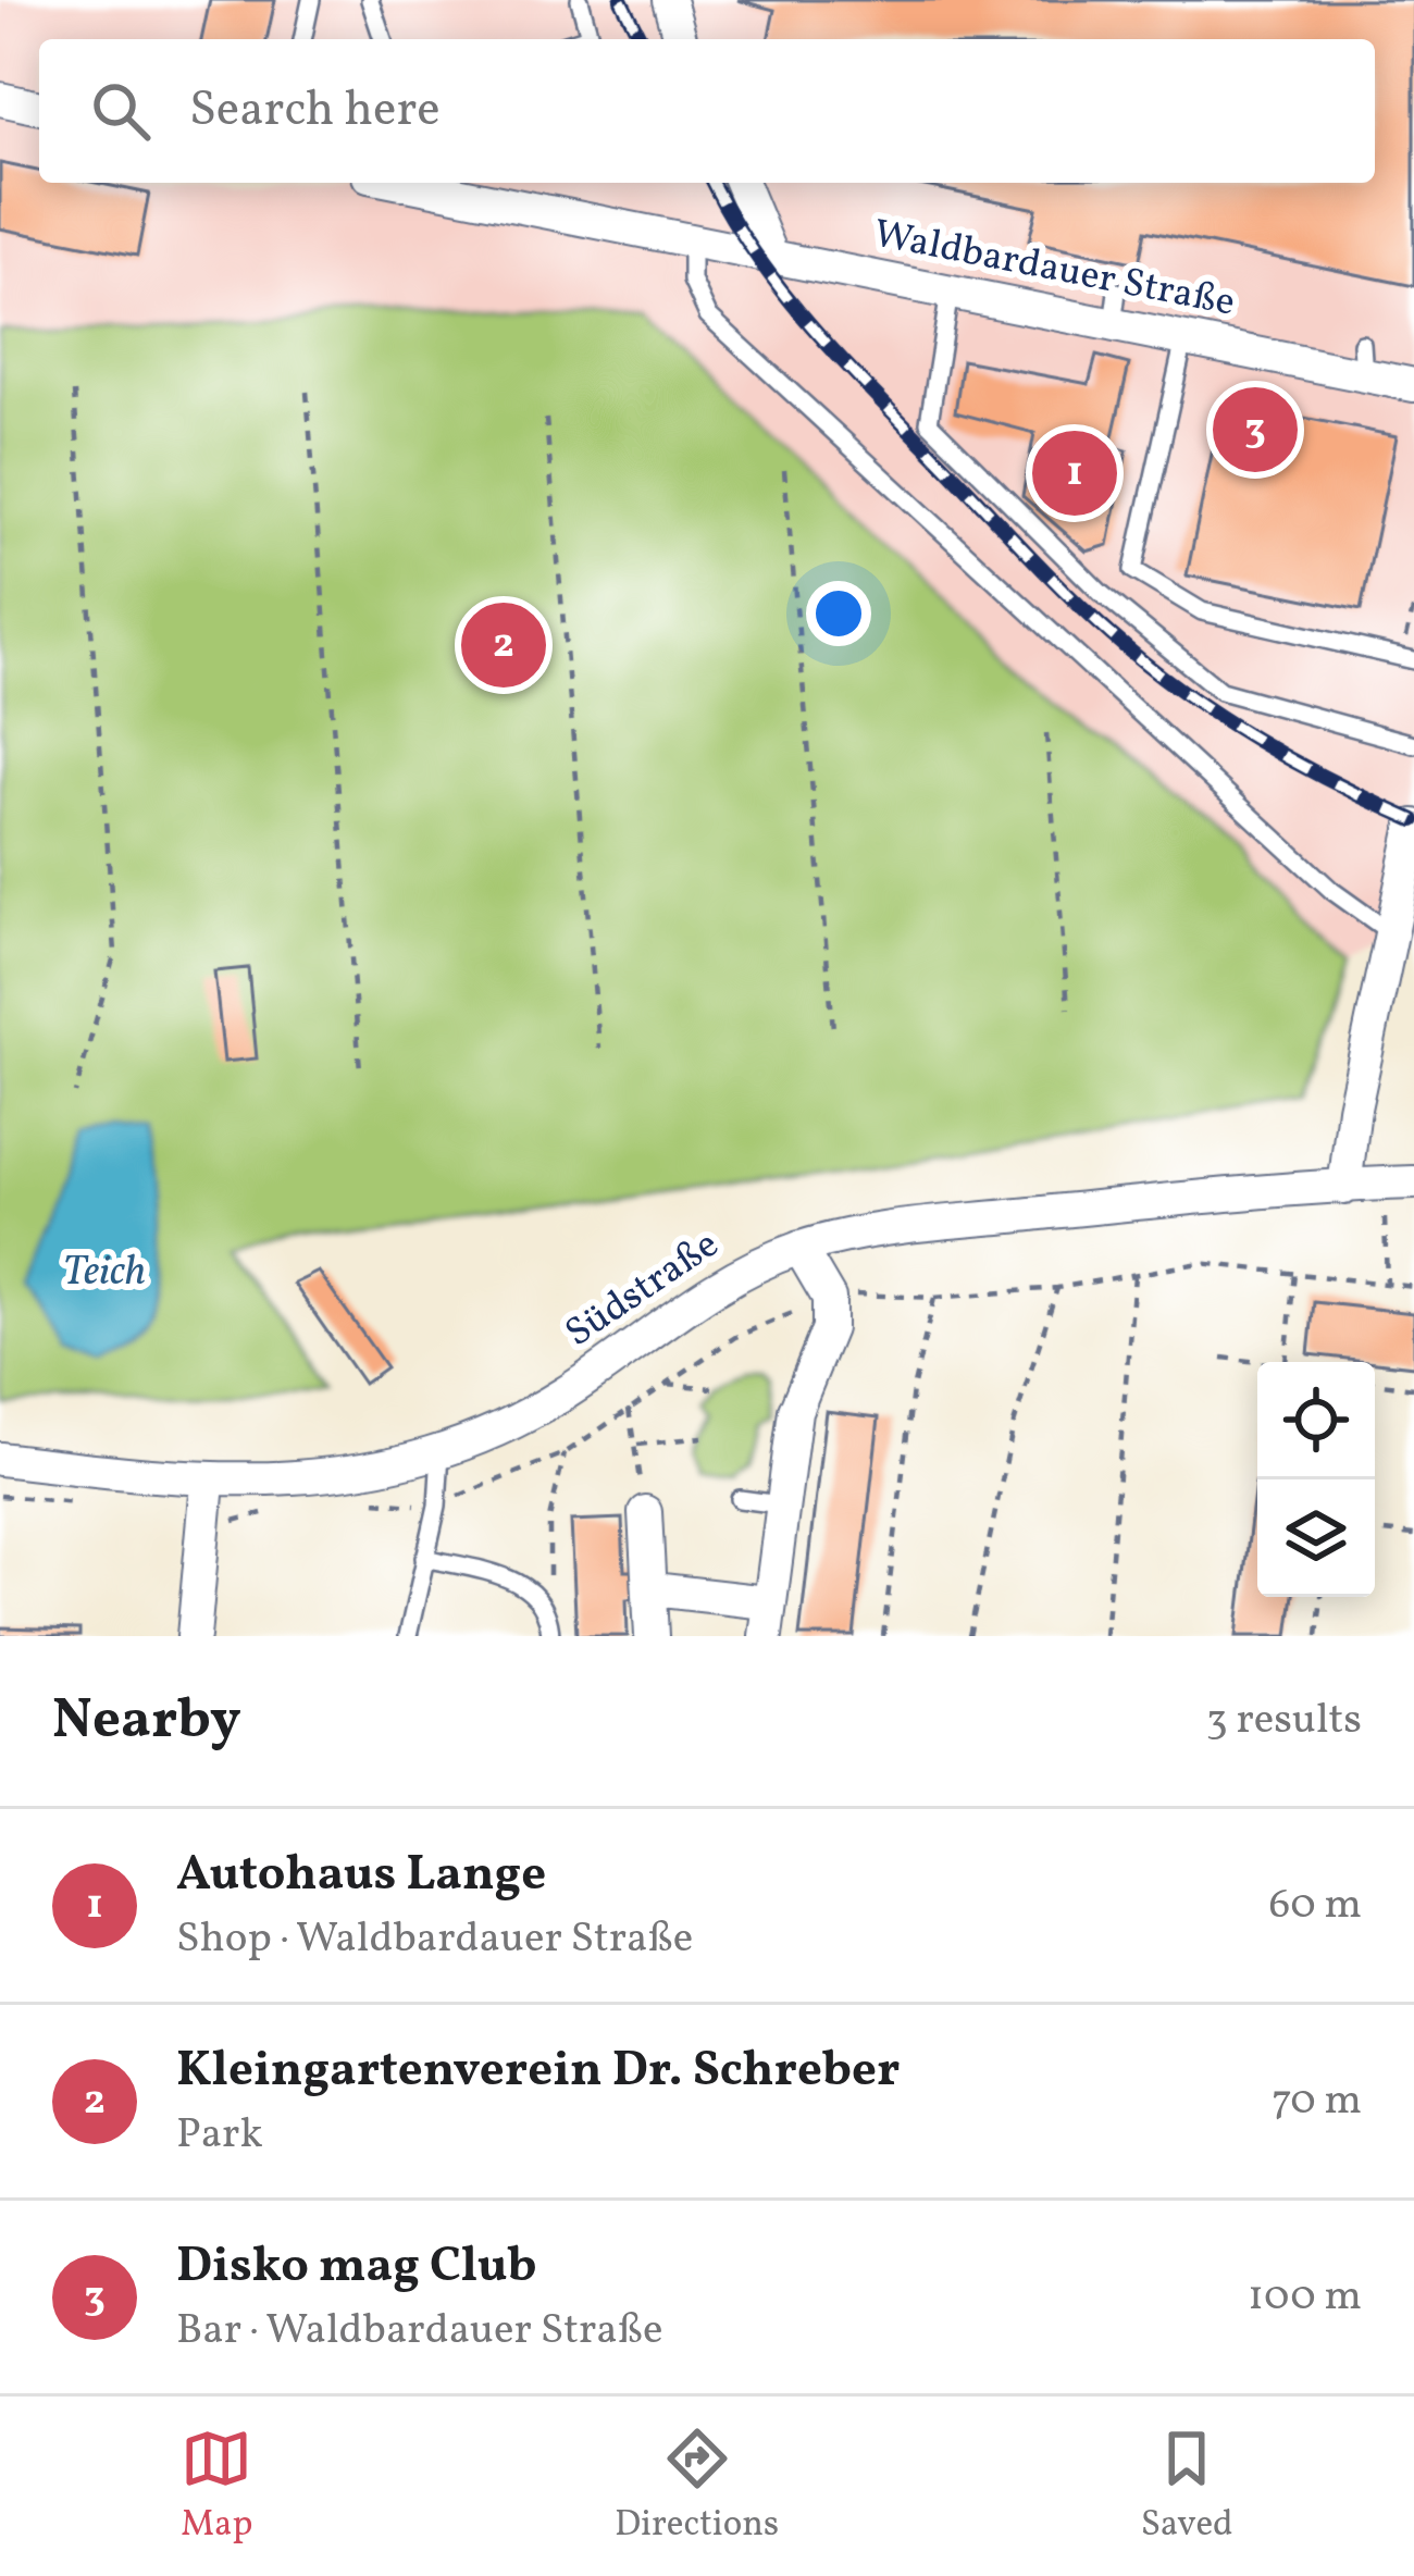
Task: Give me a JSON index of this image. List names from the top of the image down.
{
  "streets": {
    "street": ["Waldbardauer Straße", "Südstraße"]
  },
  "water": ["Teich"],
  "page": {
    "search": "Search here",
    "pins": ["3", "1", "2"],
    "heading": ["Nearby", "3 results"],
    "list": [
      {
        "mark": "1",
        "name": "Autohaus Lange",
        "note": "Shop · Waldbardauer Straße",
        "value": "60 m"
      },
      {
        "mark": "2",
        "name": "Kleingartenverein Dr. Schreber",
        "note": "Park",
        "value": "70 m"
      },
      {
        "mark": "3",
        "name": "Disko mag Club",
        "note": "Bar · Waldbardauer Straße",
        "value": "100 m"
      }
    ],
    "nav": ["Map", "Directions", "Saved"]
  }
}
